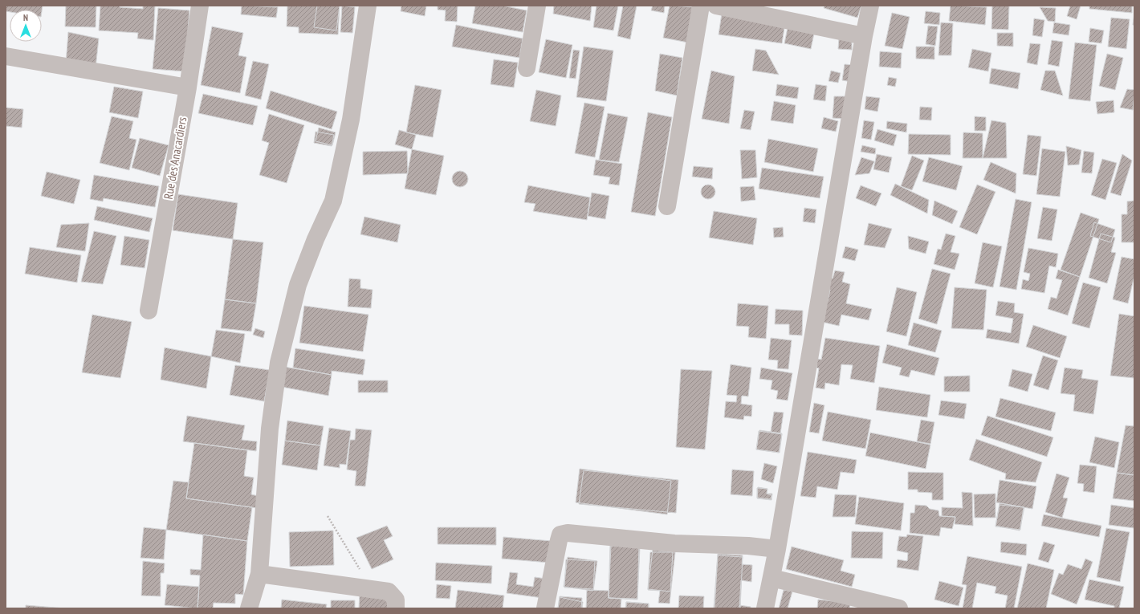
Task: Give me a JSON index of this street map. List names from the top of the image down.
{
  "streets": {
    "street": ["Rue des Anacardiers"]
  },
  "north": "top"
}
